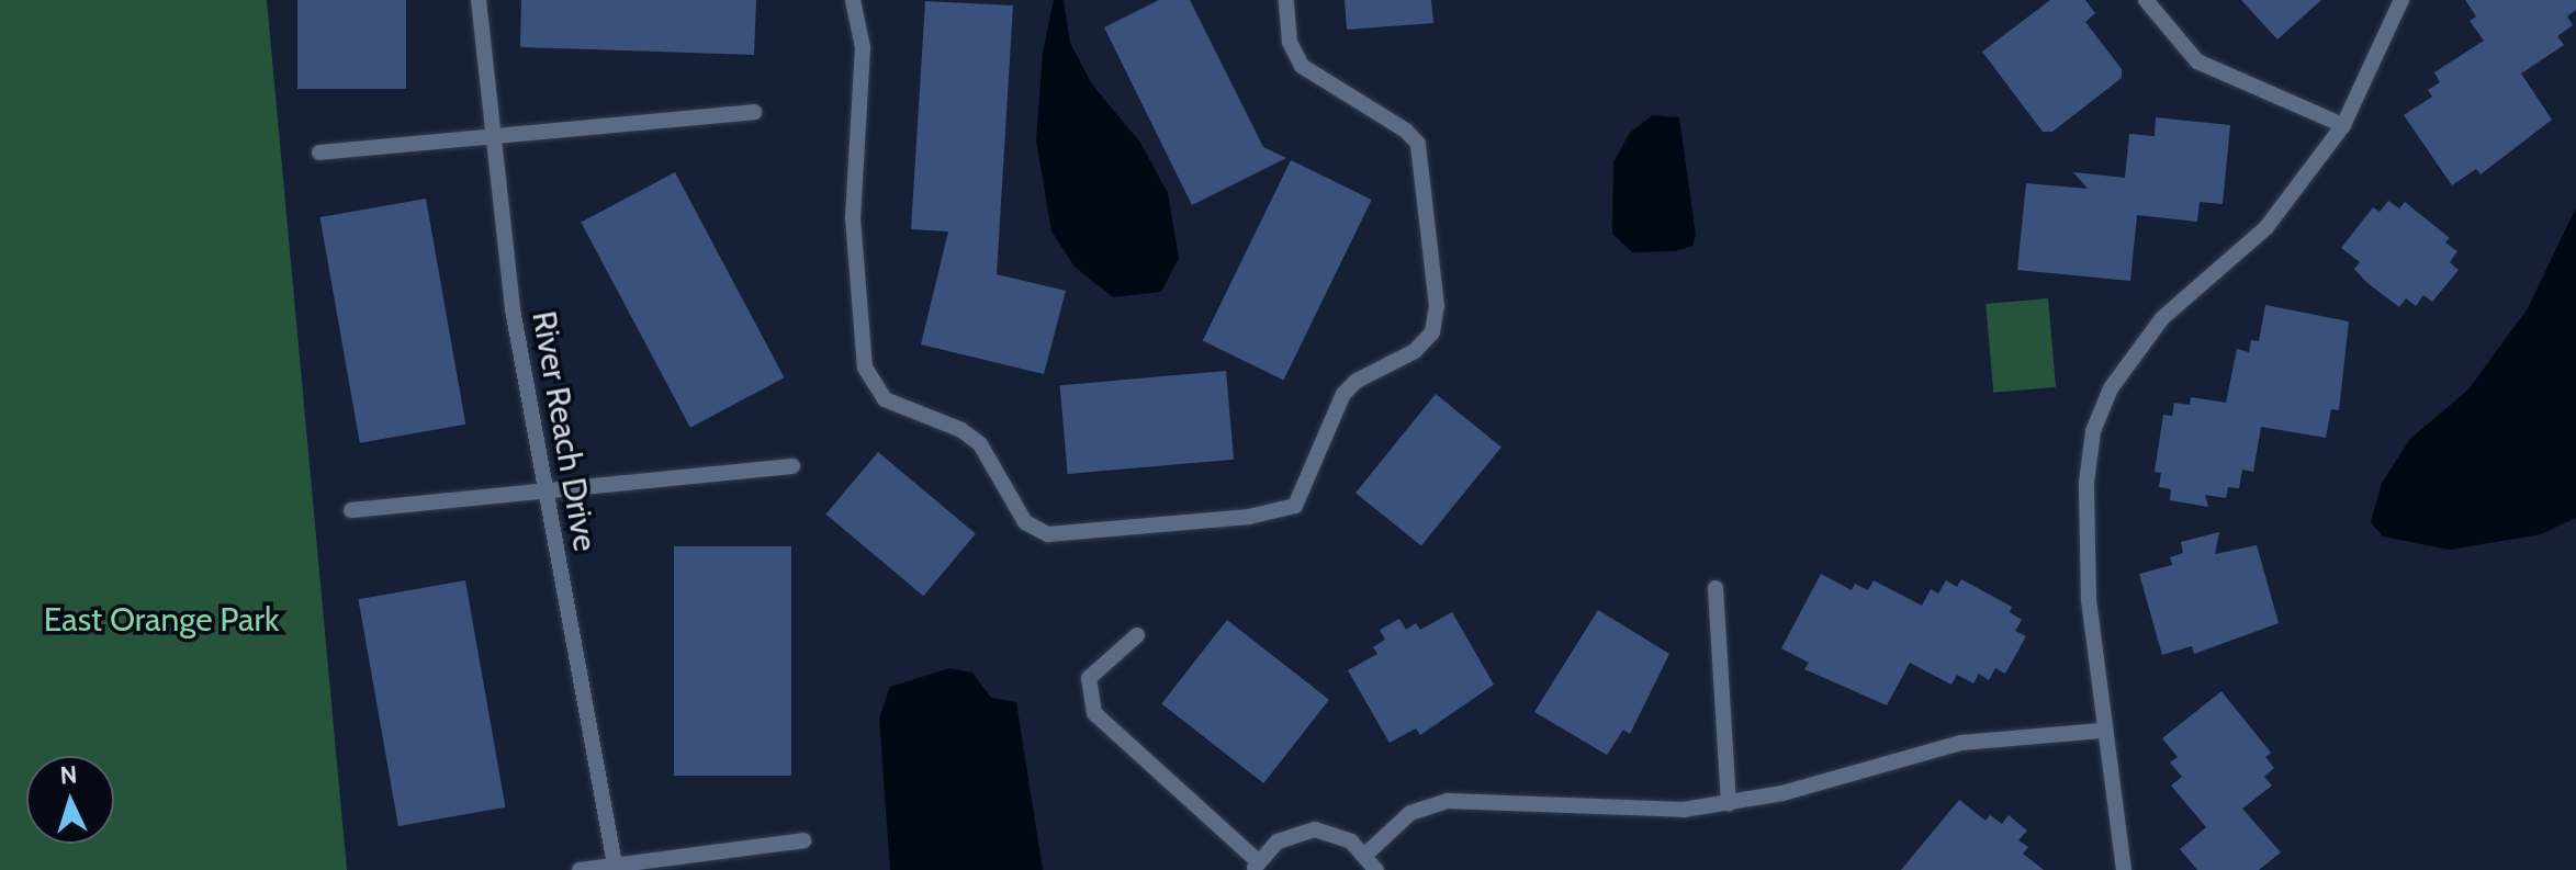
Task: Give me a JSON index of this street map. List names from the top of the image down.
{
  "streets": {
    "lane": ["River Reach Drive"]
  },
  "parks": ["East Orange Park"],
  "north": "top"
}
